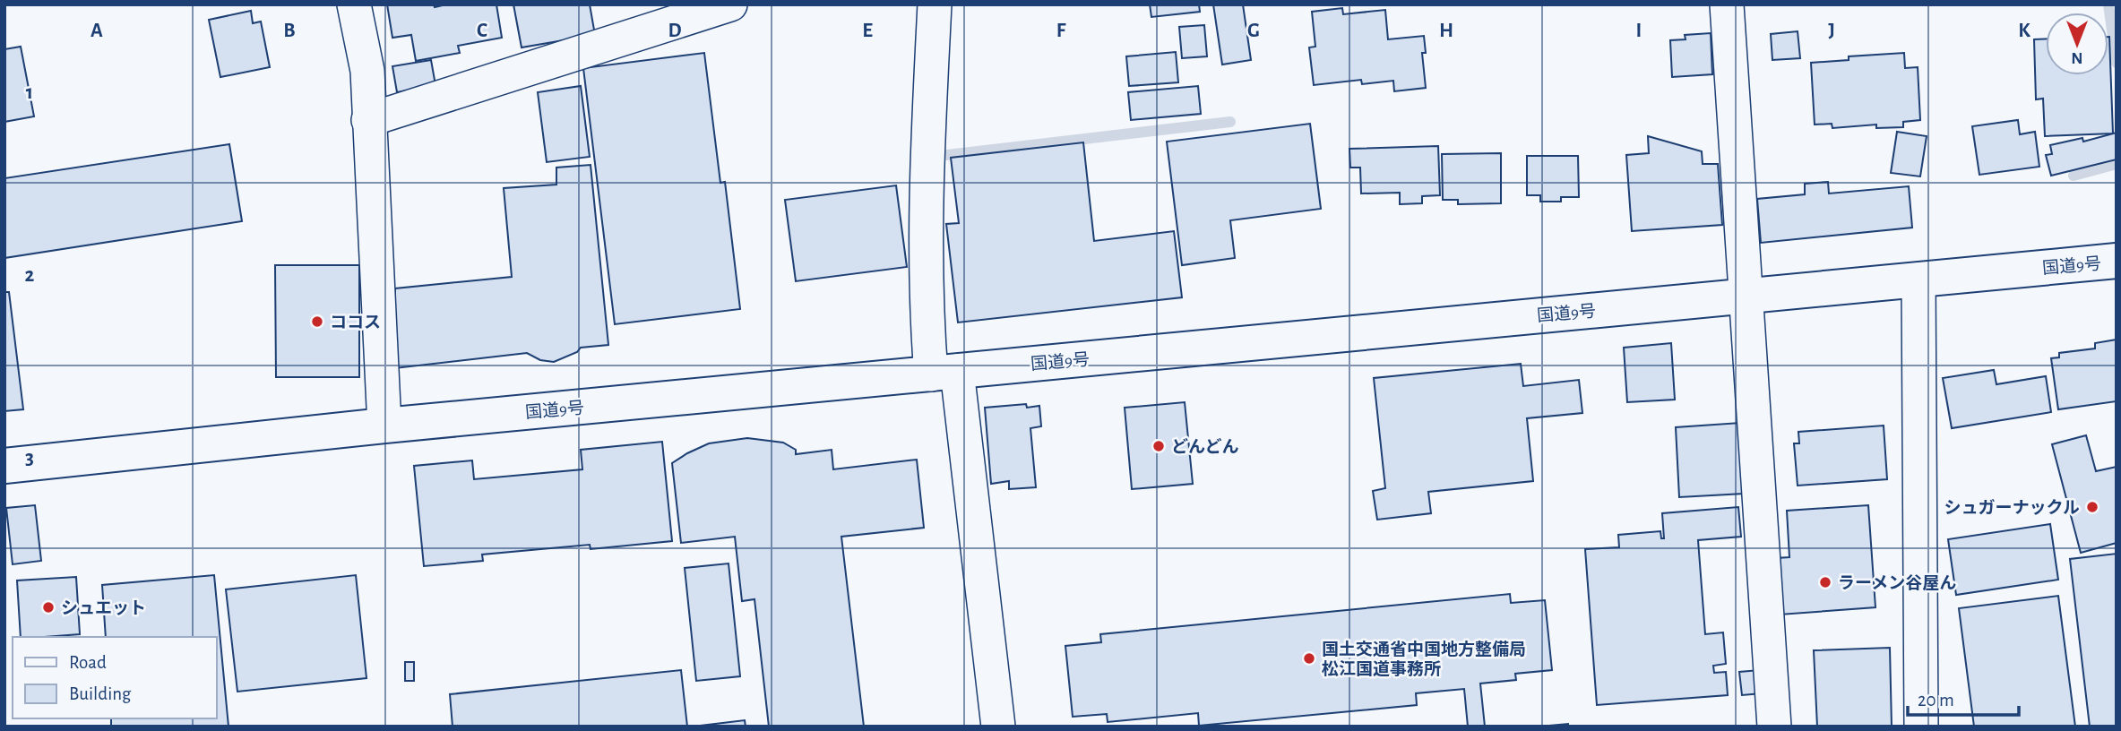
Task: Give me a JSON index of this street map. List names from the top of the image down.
{
  "streets": {
    "highway": ["国道9号"]
  },
  "places": [
    "ココス",
    "どんどん",
    "シュガーナックル",
    "ラーメン谷屋ん",
    "シュエット",
    "国土交通省中国地方整備局 松江国道事務所"
  ],
  "legend": ["Road", "Building"],
  "scale_bar": "20 m",
  "north": "bottom",
  "grid": {
    "columns": [
      "A",
      "B",
      "C",
      "D",
      "E",
      "F",
      "G",
      "H",
      "I",
      "J",
      "K"
    ],
    "rows": ["1", "2", "3"]
  }
}
